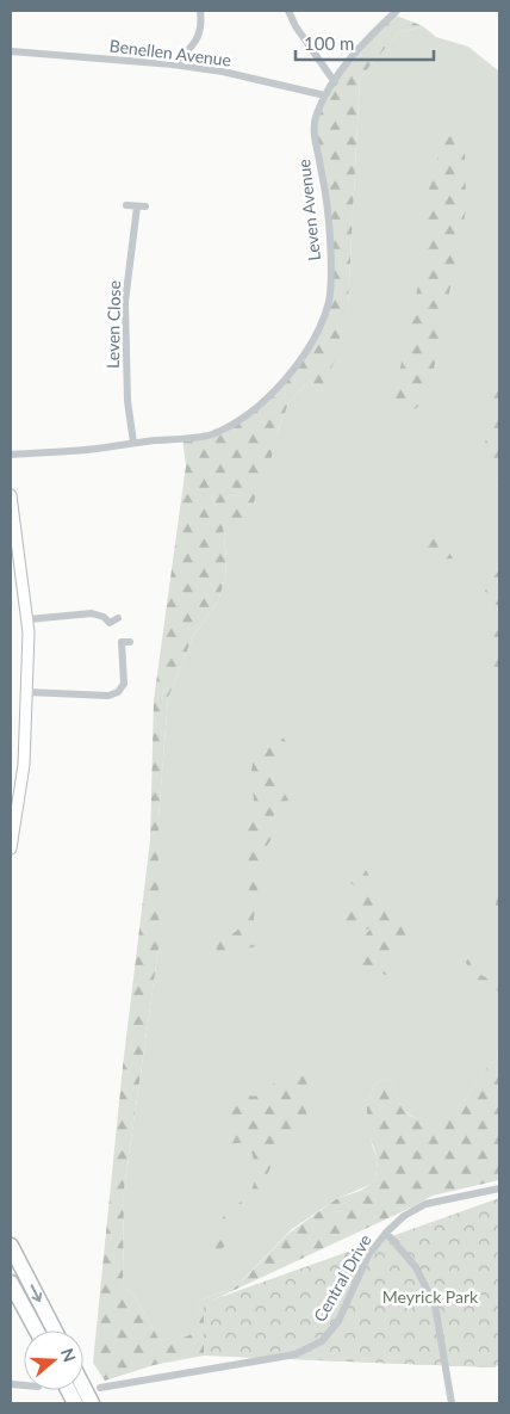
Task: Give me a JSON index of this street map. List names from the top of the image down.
{
  "streets": {
    "street": [
      "Benellen Avenue",
      "Leven Avenue",
      "Leven Close",
      "Central Drive"
    ]
  },
  "crossings": [
    ["Benellen Avenue", "Leven Avenue"],
    ["Leven Avenue", "Leven Close"]
  ],
  "parks": ["Meyrick Park"],
  "scale_bar": "100 m",
  "north": "right"
}
